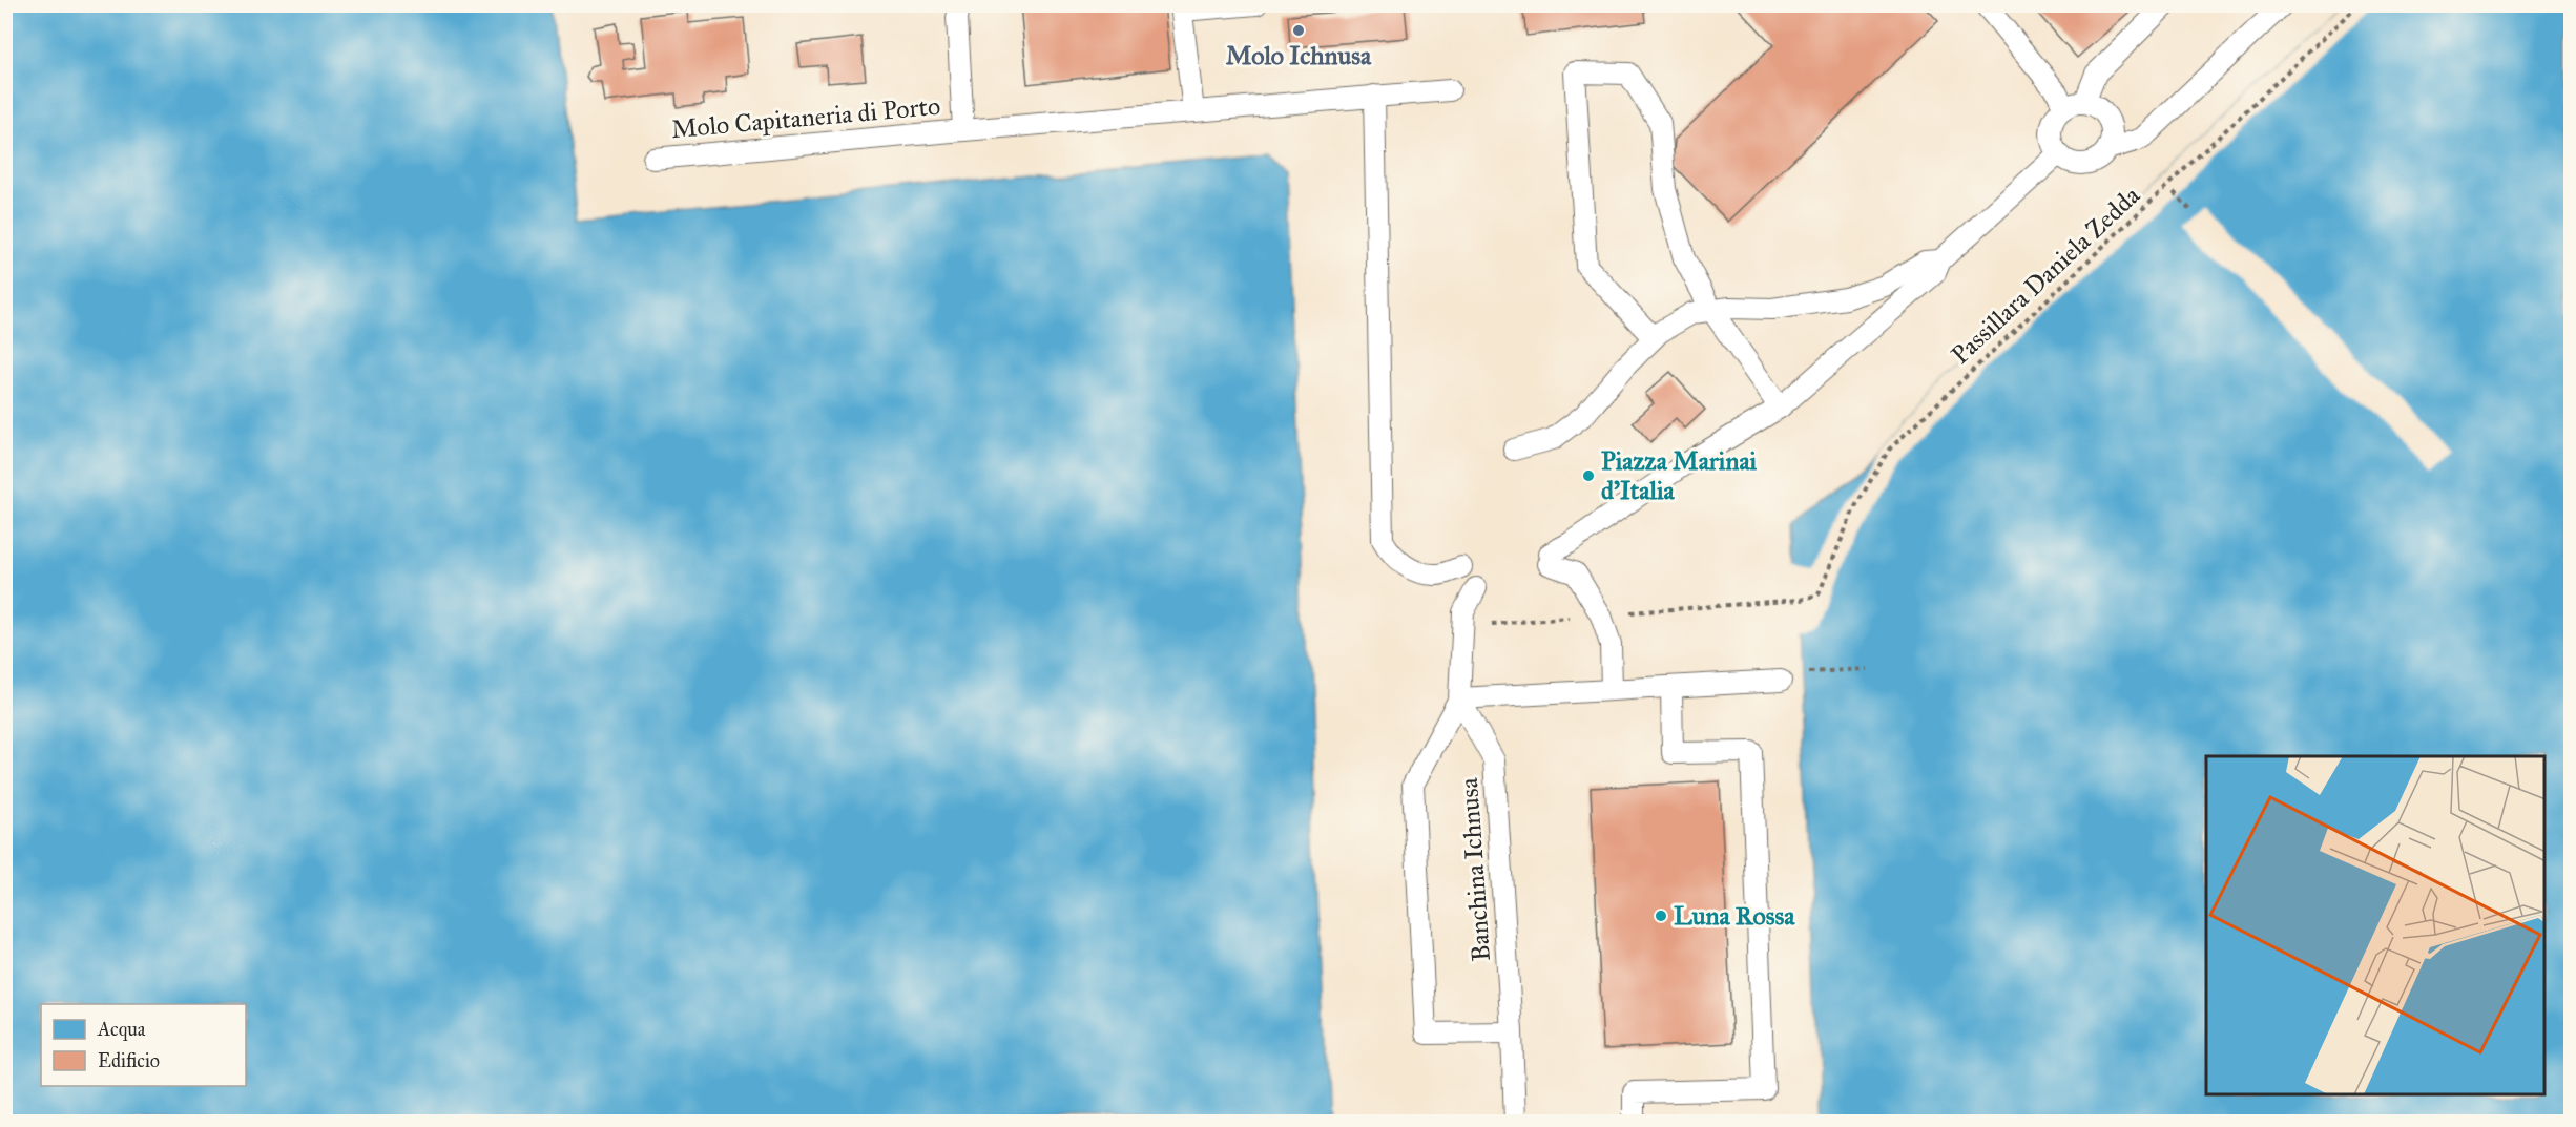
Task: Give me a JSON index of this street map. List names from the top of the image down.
{
  "streets": {
    "lane": ["Molo Capitaneria di Porto", "Banchina Ichnusa"],
    "path": ["Passillara Daniela Zedda"]
  },
  "places": ["Molo Ichnusa", "Piazza Marinai d'Italia", "Luna Rossa"],
  "legend": ["Acqua", "Edificio"]
}
